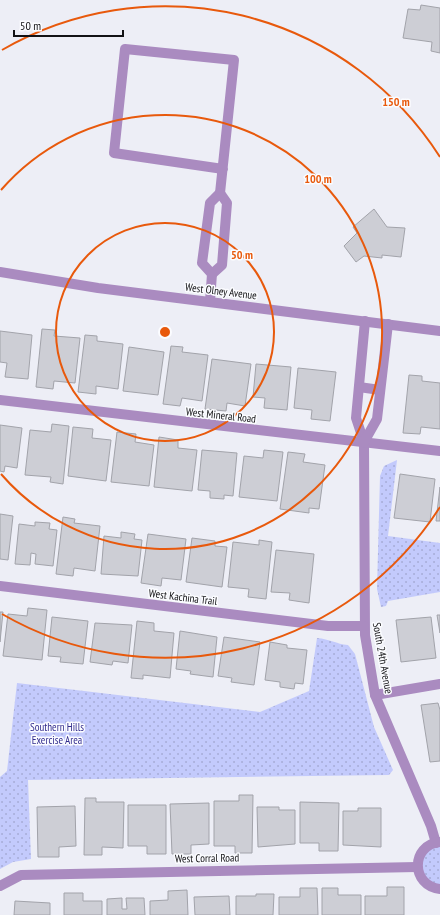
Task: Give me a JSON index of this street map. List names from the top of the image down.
{
  "streets": {
    "street": [
      "West Olney Avenue",
      "West Mineral Road",
      "West Kachina Trail",
      "South 24th Avenue",
      "West Corral Road"
    ]
  },
  "crossings": [
    ["West Olney Avenue", "South 24th Avenue"],
    ["West Mineral Road", "South 24th Avenue"],
    ["West Kachina Trail", "South 24th Avenue"],
    ["South 24th Avenue", "West Corral Road"]
  ],
  "parks": ["Southern Hills Exercise Area"],
  "scale_bar": "50 m",
  "rings": ["150 m", "100 m", "50 m"]
}
